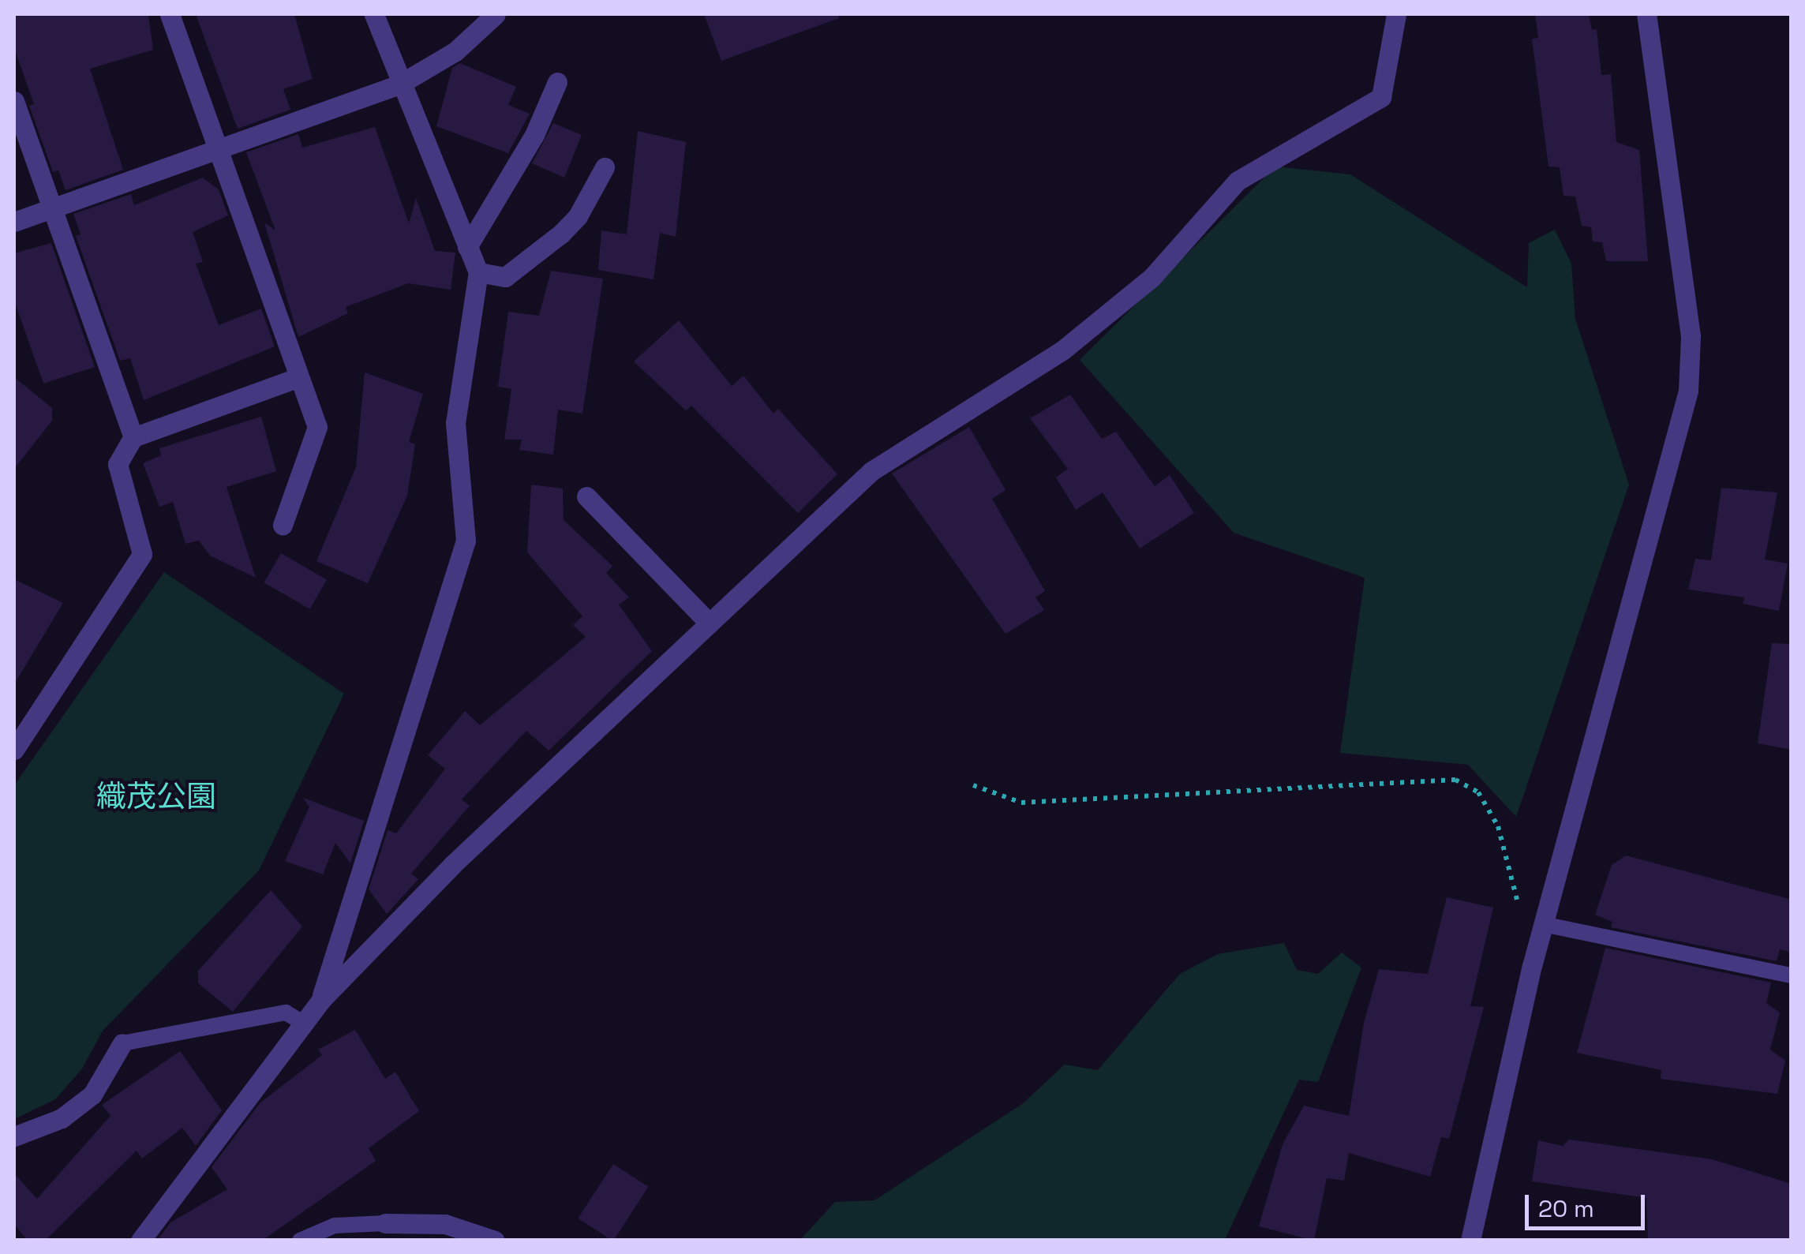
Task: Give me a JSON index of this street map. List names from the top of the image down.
{
  "parks": ["織茂公園"],
  "scale_bar": "20 m"
}
